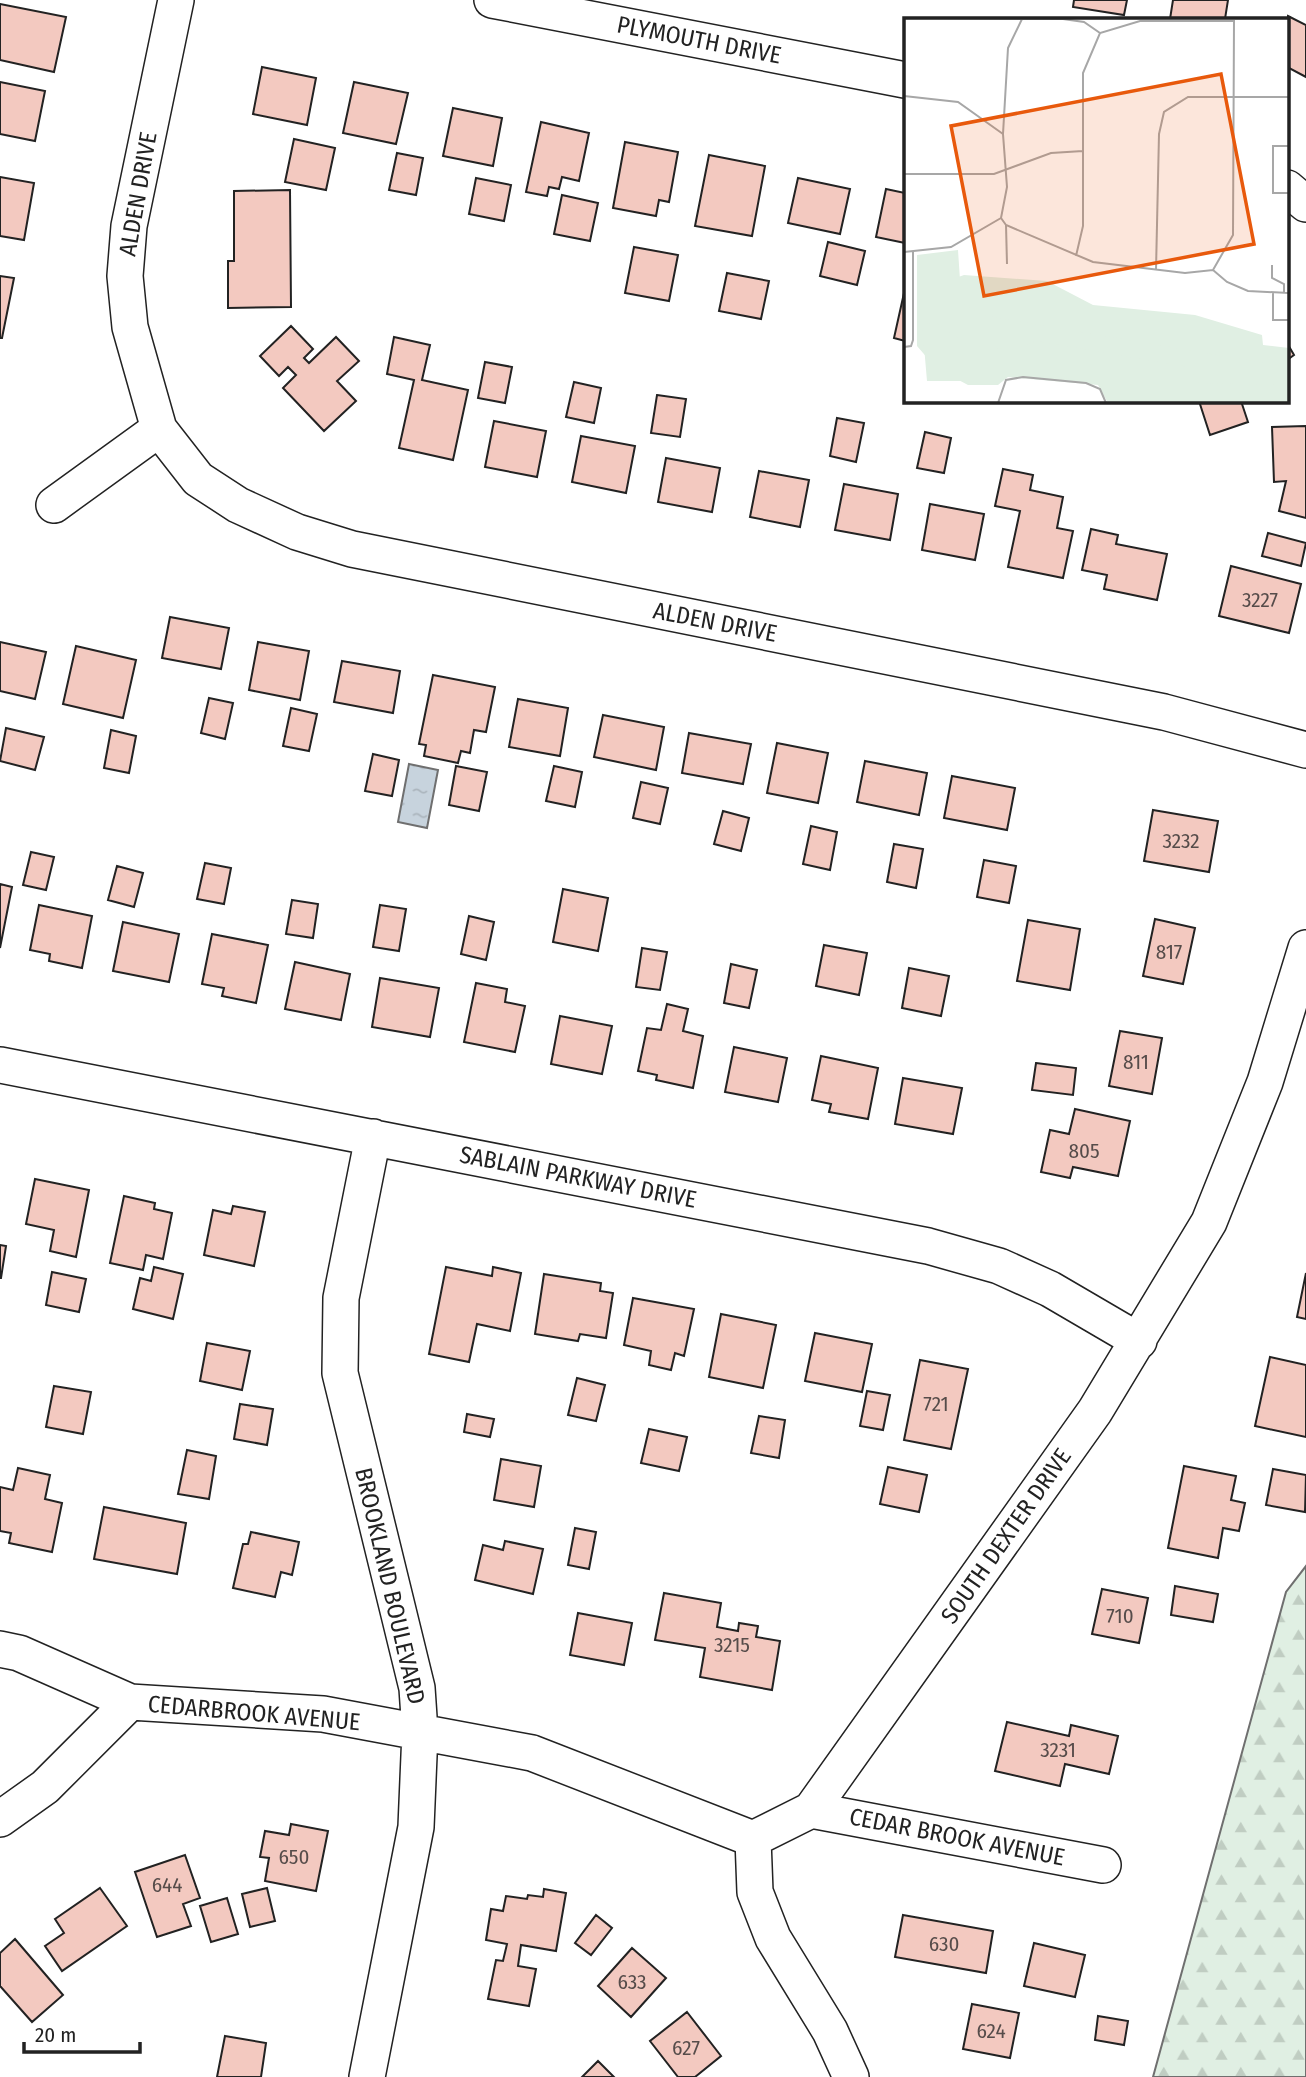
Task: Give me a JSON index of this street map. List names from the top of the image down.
{
  "streets": {
    "street": [
      "PLYMOUTH DRIVE",
      "ALDEN DRIVE",
      "SABLAIN PARKWAY DRIVE",
      "SOUTH DEXTER DRIVE",
      "BROOKLAND BOULEVARD",
      "CEDARBROOK AVENUE",
      "CEDAR BROOK AVENUE"
    ]
  },
  "crossings": [
    ["SABLAIN PARKWAY DRIVE", "SOUTH DEXTER DRIVE"],
    ["SABLAIN PARKWAY DRIVE", "BROOKLAND BOULEVARD"],
    ["SOUTH DEXTER DRIVE", "CEDARBROOK AVENUE"],
    ["SOUTH DEXTER DRIVE", "CEDAR BROOK AVENUE"],
    ["BROOKLAND BOULEVARD", "CEDARBROOK AVENUE"]
  ],
  "house_numbers": [
    "3227",
    "3232",
    "817",
    "811",
    "805",
    "721",
    "710",
    "3215",
    "3231",
    "650",
    "644",
    "630",
    "633",
    "624",
    "627"
  ],
  "scale_bar": "20 m"
}
